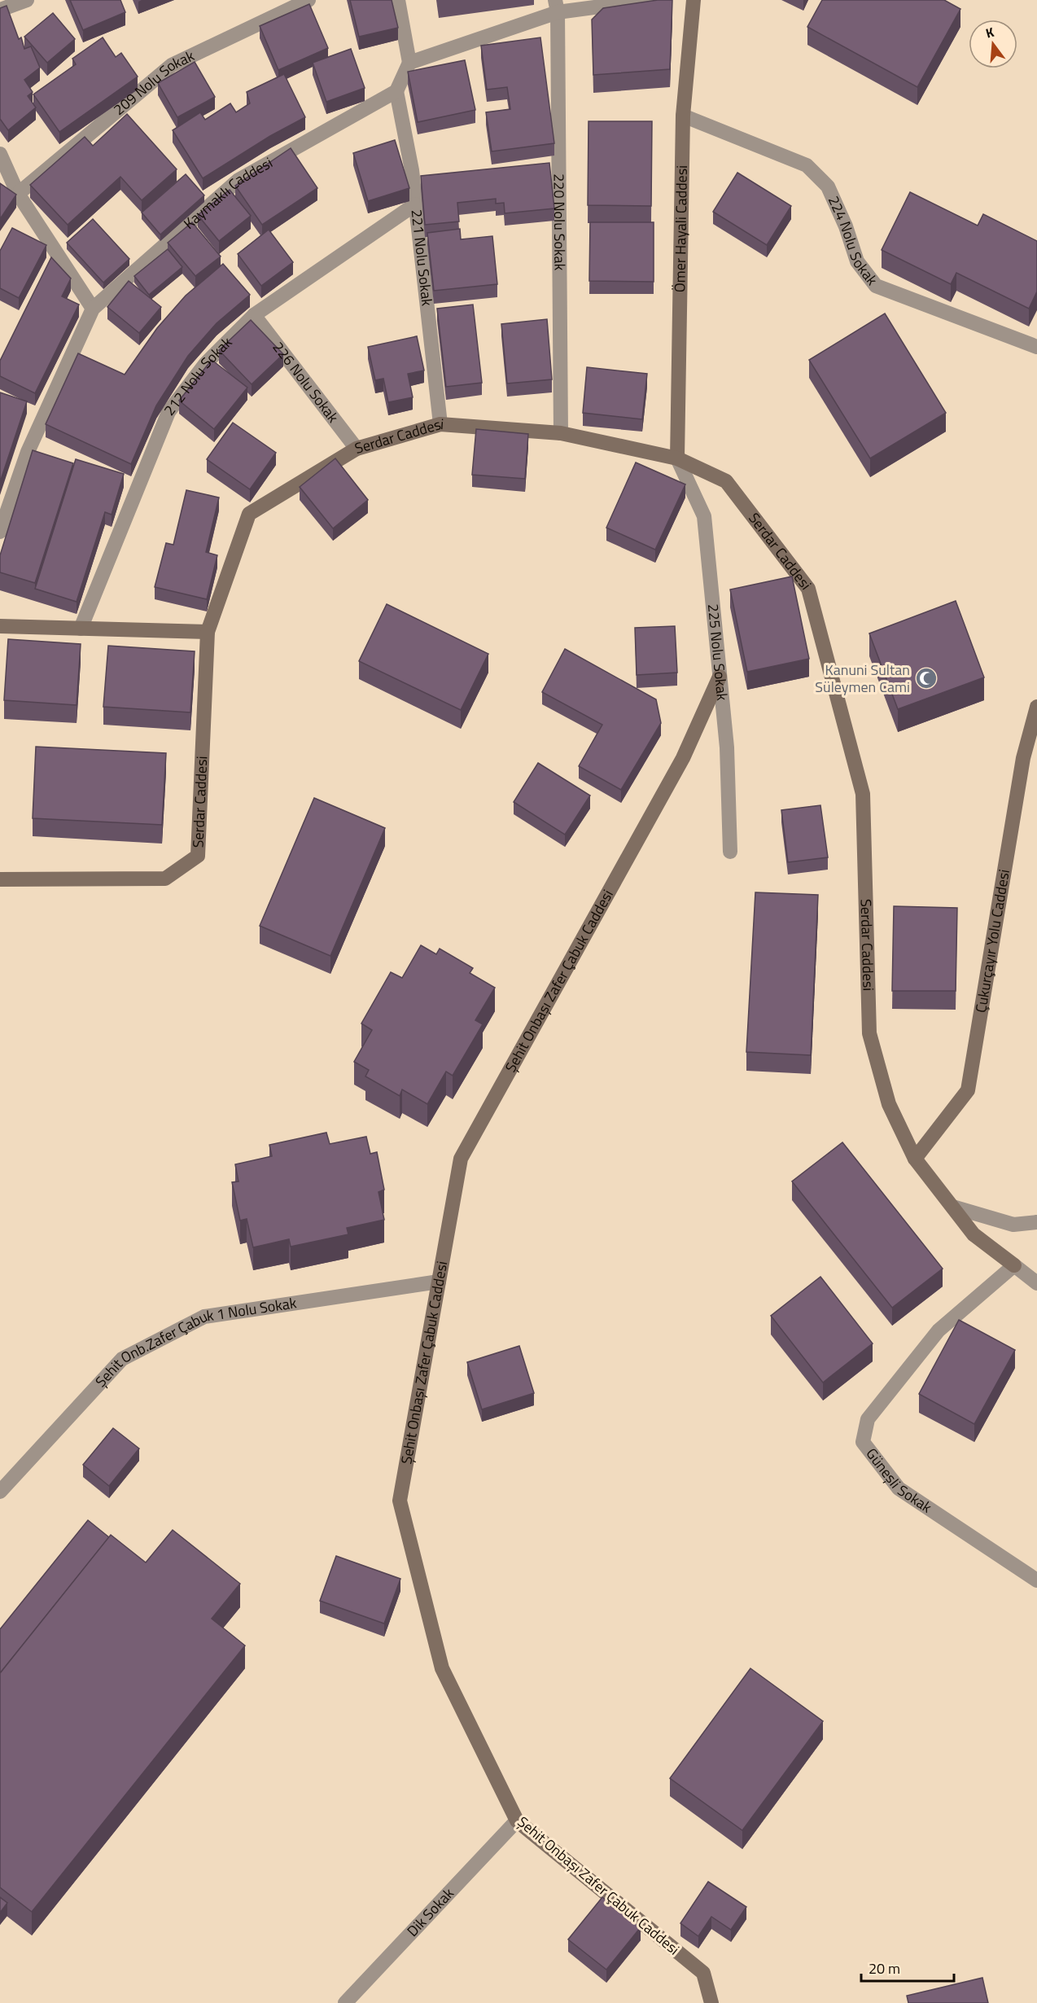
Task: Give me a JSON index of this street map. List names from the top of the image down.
{
  "streets": {
    "street": [
      "209 Nolu Sokak",
      "Kaymaklı Caddesi",
      "220 Nolu Sokak",
      "Ömer Hayali Caddesi",
      "224 Nolu Sokak",
      "221 Nolu Sokak",
      "212 Nolu Sokak",
      "226 Nolu Sokak",
      "Serdar Caddesi",
      "225 Nolu Sokak",
      "Çukurçayır Yolu Caddesi",
      "Şehit Onbaşı Zafer Çabuk Caddesi",
      "Şehit Onb.Zafer Çabuk 1 Nolu Sokak",
      "Güneşli Sokak",
      "Dik Sokak"
    ]
  },
  "crossings": [
    ["Kaymaklı Caddesi", "221 Nolu Sokak"],
    ["220 Nolu Sokak", "Serdar Caddesi"],
    ["Ömer Hayali Caddesi", "224 Nolu Sokak"],
    ["Ömer Hayali Caddesi", "Serdar Caddesi"],
    ["Ömer Hayali Caddesi", "225 Nolu Sokak"],
    ["221 Nolu Sokak", "212 Nolu Sokak"],
    ["221 Nolu Sokak", "Serdar Caddesi"],
    ["212 Nolu Sokak", "226 Nolu Sokak"],
    ["226 Nolu Sokak", "Serdar Caddesi"],
    ["Serdar Caddesi", "225 Nolu Sokak"],
    ["Serdar Caddesi", "Çukurçayır Yolu Caddesi"],
    ["Serdar Caddesi", "Güneşli Sokak"],
    ["225 Nolu Sokak", "Şehit Onbaşı Zafer Çabuk Caddesi"],
    ["Şehit Onbaşı Zafer Çabuk Caddesi", "Şehit Onb.Zafer Çabuk 1 Nolu Sokak"],
    ["Şehit Onbaşı Zafer Çabuk Caddesi", "Dik Sokak"]
  ],
  "places": {
    "mosque": ["Kanuni Sultan Süleymen Cami"]
  },
  "scale_bar": "20 m",
  "north": "top"
}
